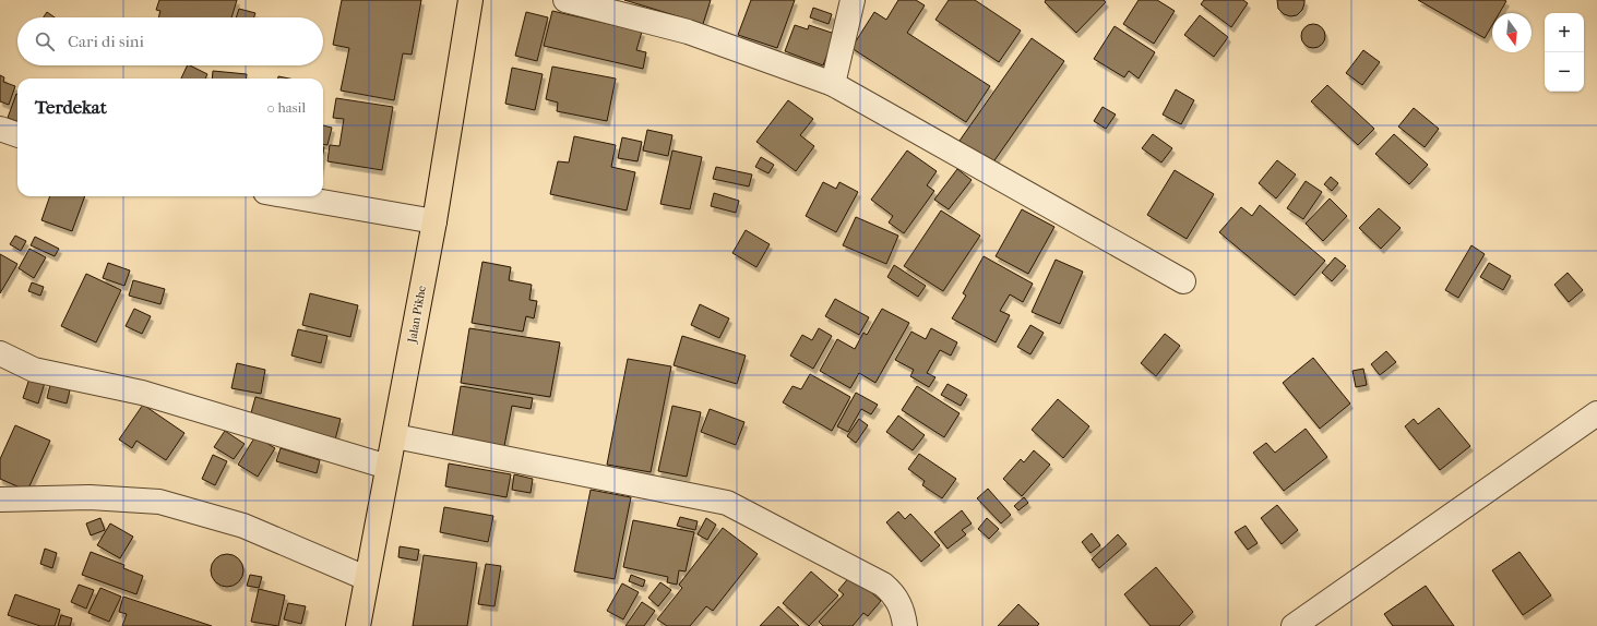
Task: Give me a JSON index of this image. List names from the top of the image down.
{
  "streets": {
    "highway": ["Jalan Pikhe"]
  },
  "north": "bottom",
  "page": {
    "map_buttons": ["+", "−"],
    "search": "Cari di sini",
    "heading": ["Terdekat", "0 hasil"]
  }
}
